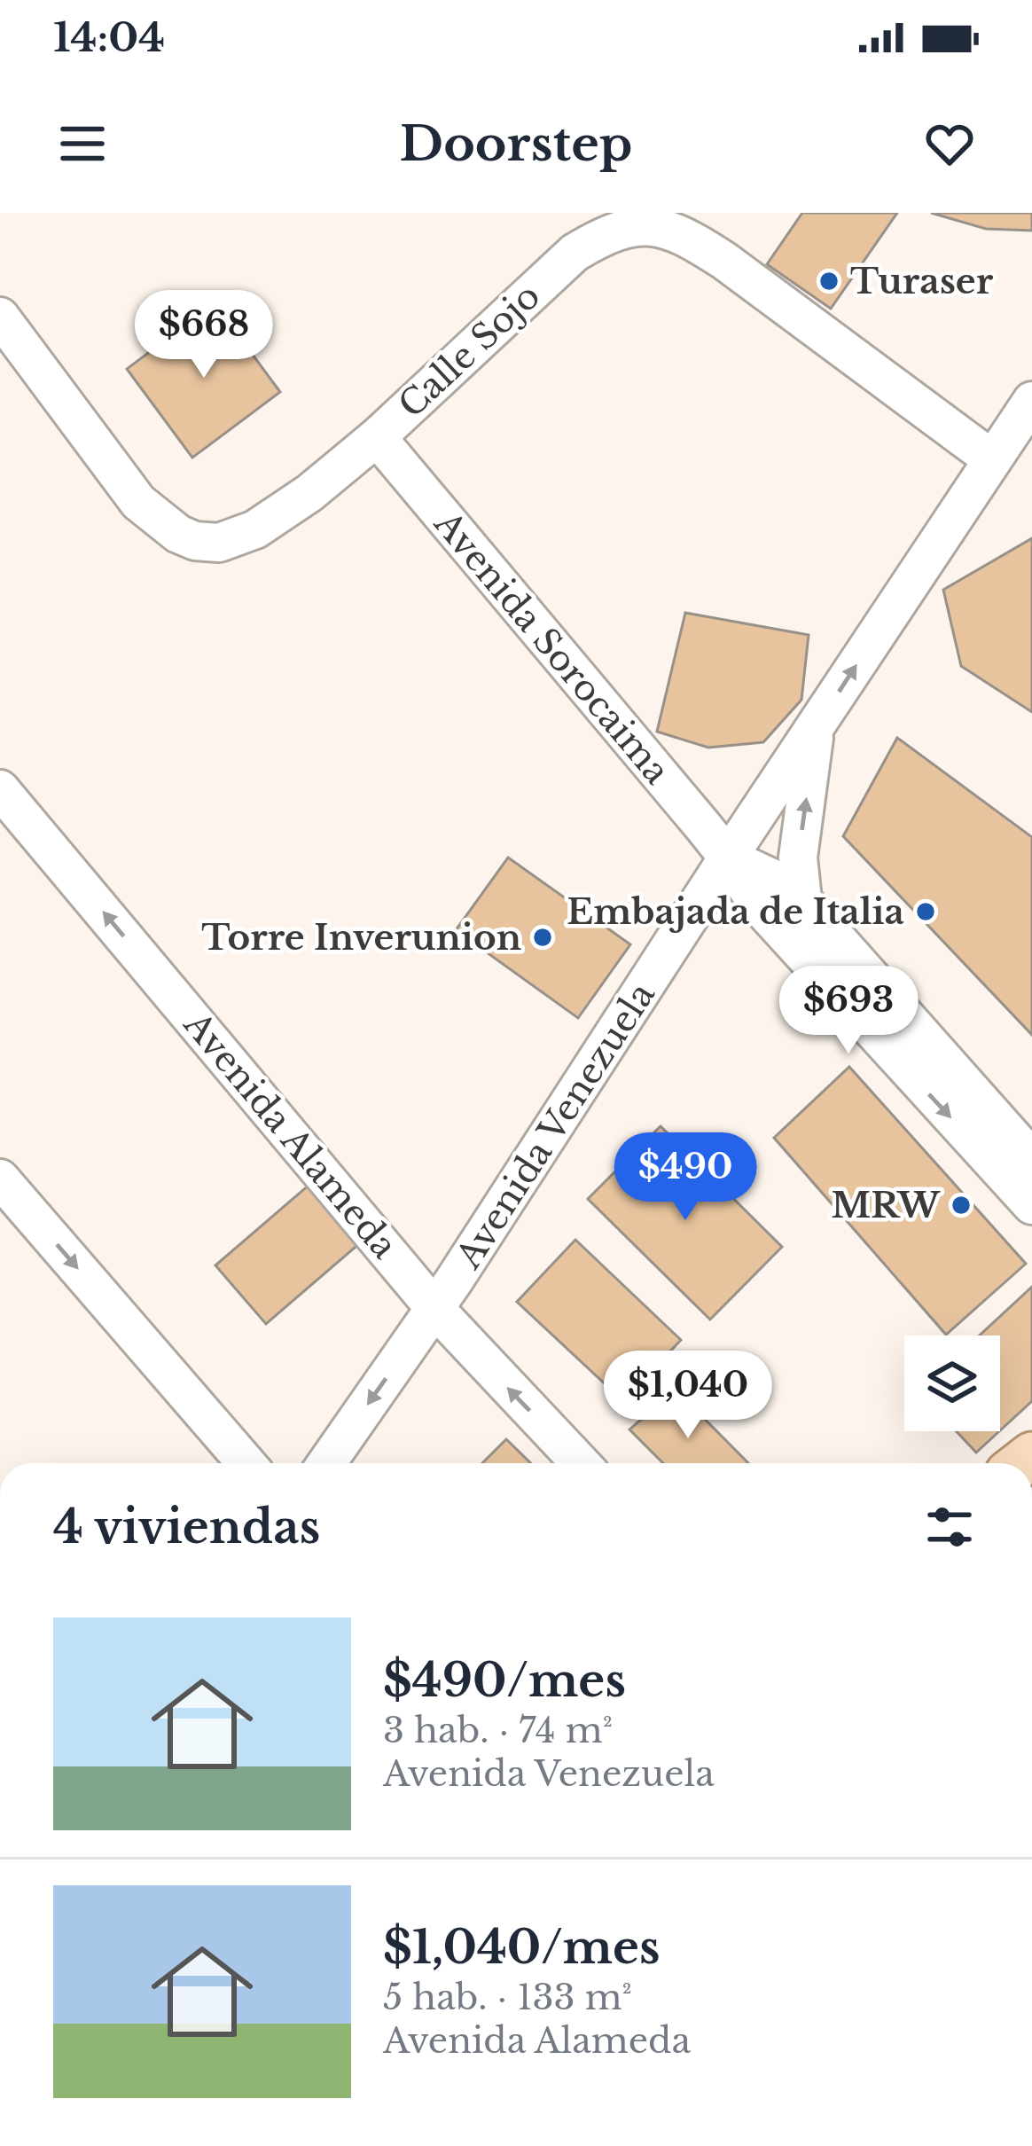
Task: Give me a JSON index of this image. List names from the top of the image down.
{
  "streets": {
    "street": [
      "Calle Sojo",
      "Avenida Sorocaima",
      "Avenida Venezuela",
      "Avenida Alameda"
    ]
  },
  "crossings": [
    ["Calle Sojo", "Avenida Sorocaima"],
    ["Calle Sojo", "Avenida Venezuela"],
    ["Avenida Sorocaima", "Avenida Venezuela"],
    ["Avenida Venezuela", "Avenida Alameda"]
  ],
  "places": [
    "Turaser",
    "Embajada de Italia",
    "Torre Inverunion",
    "MRW"
  ],
  "page": {
    "status": "14:04",
    "header": "Doorstep",
    "price": [
      "$668",
      "$693",
      "$490",
      "$1,040"
    ],
    "heading": "4 viviendas",
    "list": [
      {
        "name": "$490/mes",
        "note": "3 hab. · 74 m² · Avenida Venezuela"
      },
      {
        "name": "$1,040/mes",
        "note": "5 hab. · 133 m² · Avenida Alameda"
      }
    ]
  }
}
